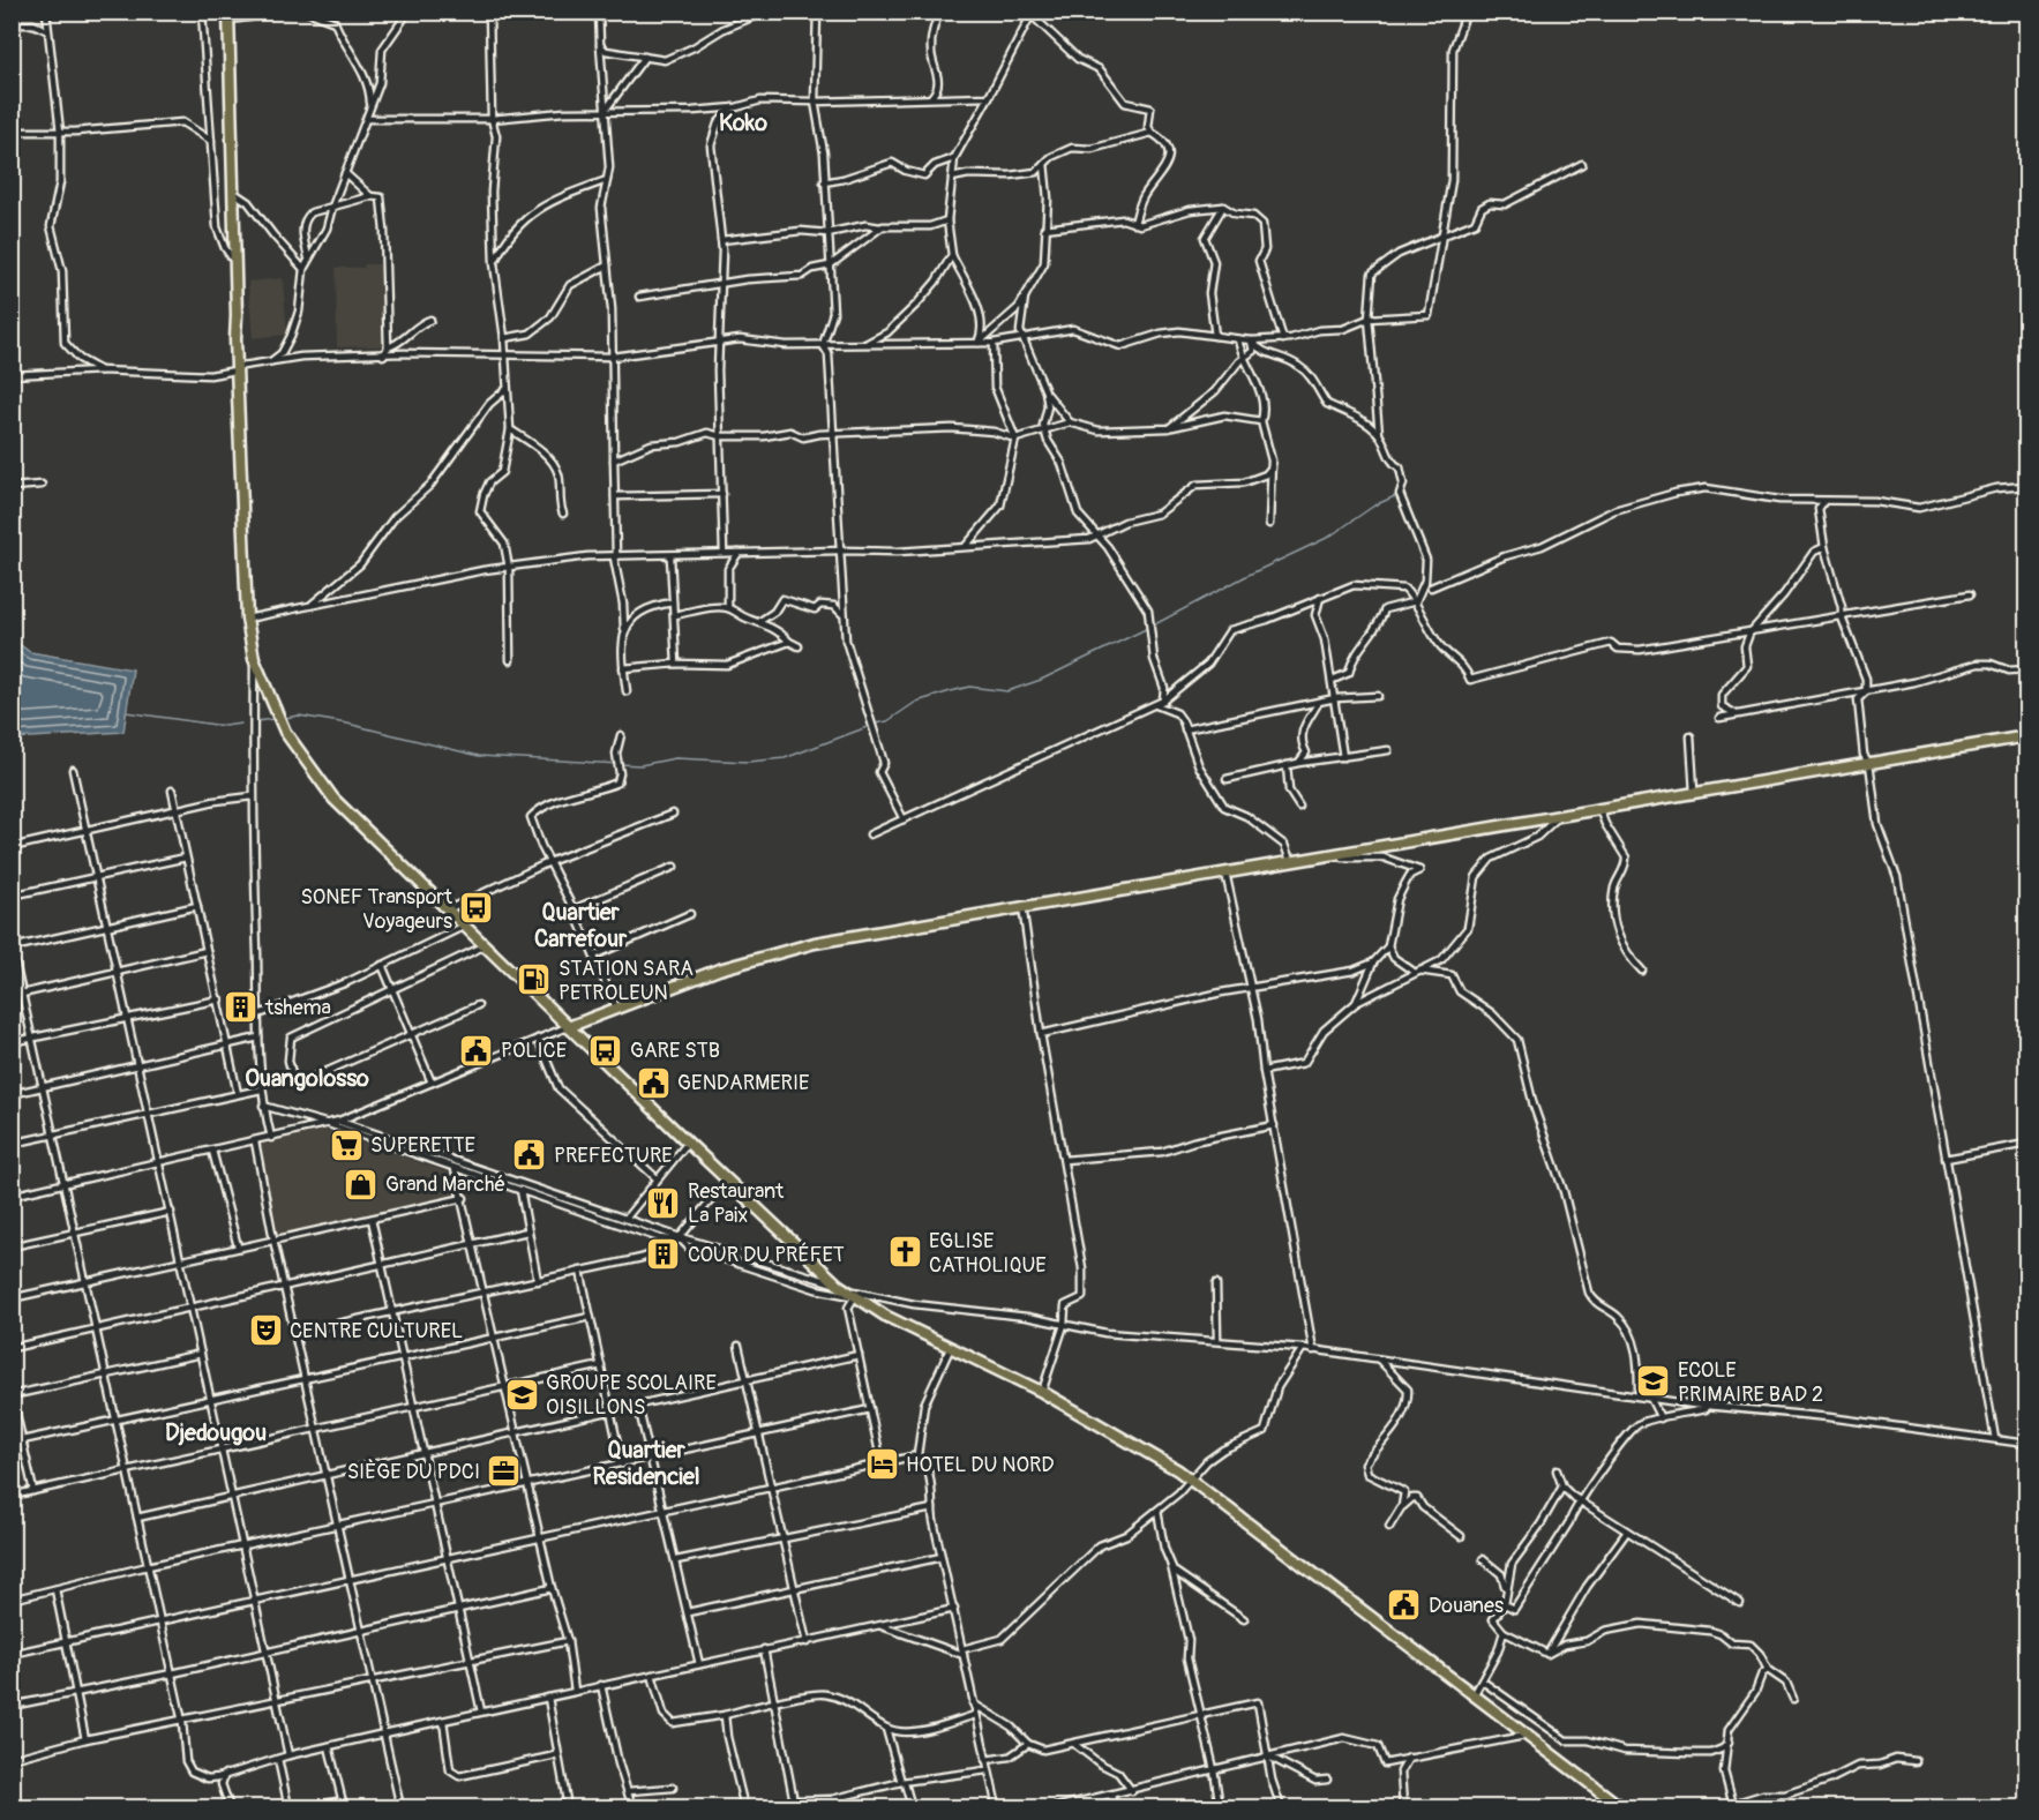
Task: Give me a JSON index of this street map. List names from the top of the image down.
{
  "districts": [
    "Koko",
    "Quartier Carrefour",
    "Ouangolosso",
    "Djedougou",
    "Quartier Residenciel"
  ],
  "places": {
    "bus stop": ["SONEF Transport Voyageurs", "GARE STB"],
    "fuel station": ["STATION SARA PETROLEUN"],
    "building": ["tshema", "COUR DU PRÉFET"],
    "public building": [
      "POLICE",
      "GENDARMERIE",
      "PREFECTURE",
      "Douanes"
    ],
    "supermarket": ["SUPERETTE"],
    "shop": ["Grand Marché"],
    "restaurant": ["Restaurant La Paix"],
    "church": ["EGLISE CATHOLIQUE"],
    "theatre": ["CENTRE CULTUREL"],
    "school or university": ["ECOLE PRIMAIRE BAD 2", "GROUPE SCOLAIRE OISILLONS"],
    "hotel": ["HOTEL DU NORD"],
    "office": ["SIÈGE DU PDCI"]
  }
}
